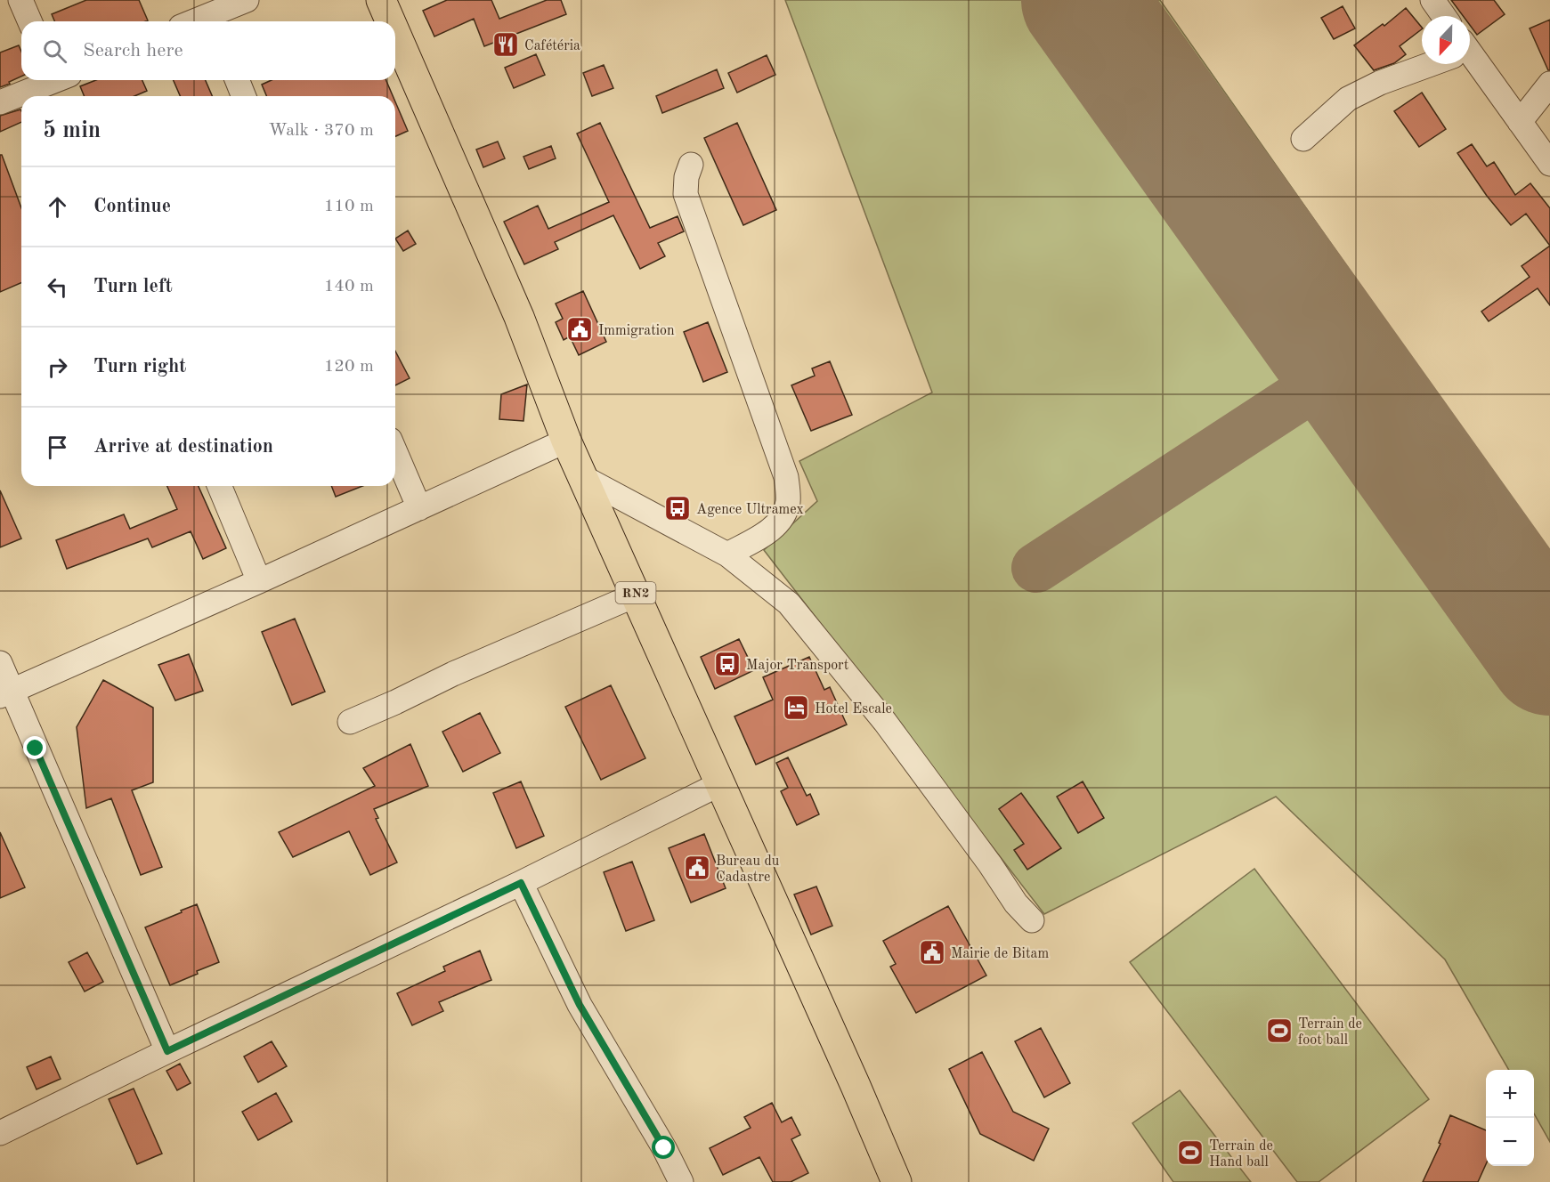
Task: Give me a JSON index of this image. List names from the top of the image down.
{
  "streets": {
    "highway": ["RN2"]
  },
  "places": {
    "restaurant": ["Cafétéria"],
    "public building": ["Immigration", "Bureau du Cadastre", "Mairie de Bitam"],
    "bus stop": ["Agence Ultramex", "Major Transport"],
    "hotel": ["Hotel Escale"],
    "sports": ["Terrain de foot ball", "Terrain de Hand ball"]
  },
  "north": "bottom",
  "page": {
    "search": "Search here",
    "heading": ["5 min", "Walk · 370 m"],
    "list": [
      ["Continue", "110 m"],
      ["Turn left", "140 m"],
      ["Turn right", "120 m"],
      "Arrive at destination"
    ],
    "map_buttons": ["+", "−"]
  }
}
